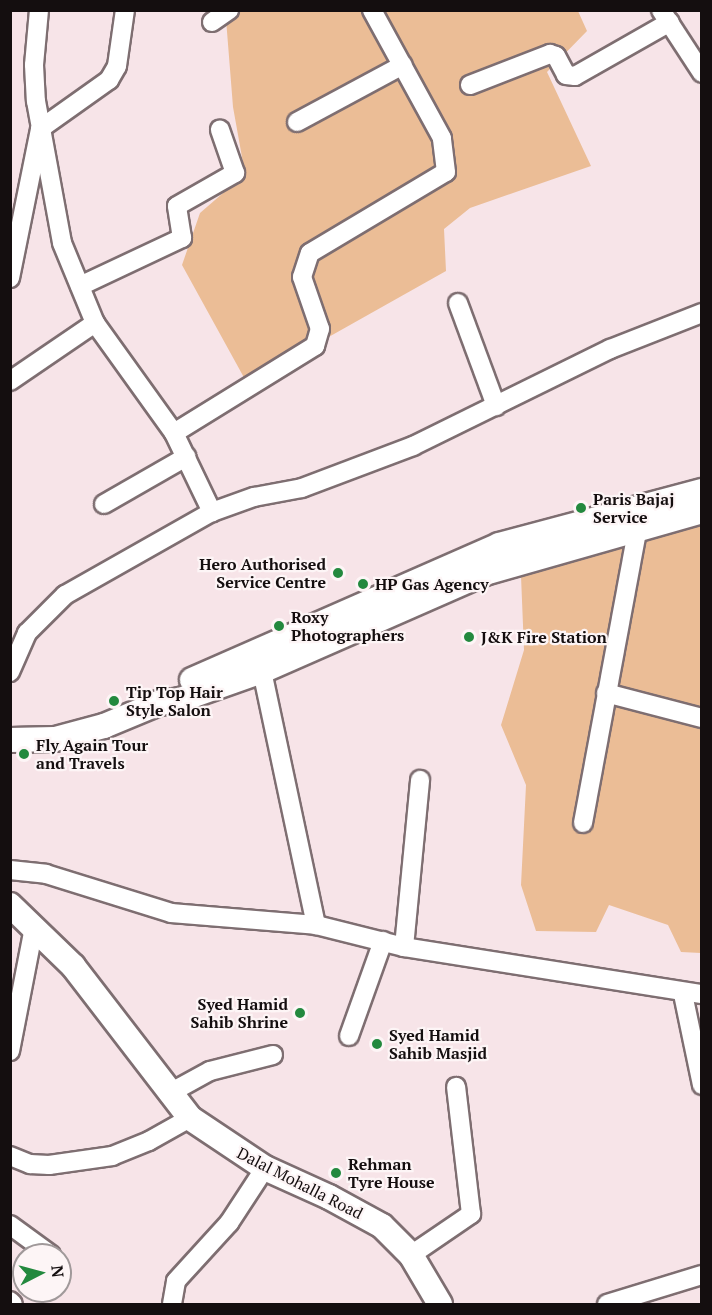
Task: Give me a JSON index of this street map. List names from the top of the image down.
{
  "streets": {
    "main road": ["Dalal Mohalla Road"]
  },
  "places": [
    "Paris Bajaj Service",
    "Hero Authorised Service Centre",
    "HP Gas Agency",
    "Roxy Photographers",
    "J&K Fire Station",
    "Tip Top Hair Style Salon",
    "Fly Again Tour and Travels",
    "Syed Hamid Sahib Shrine",
    "Syed Hamid Sahib Masjid",
    "Rehman Tyre House"
  ],
  "north": "right"
}
